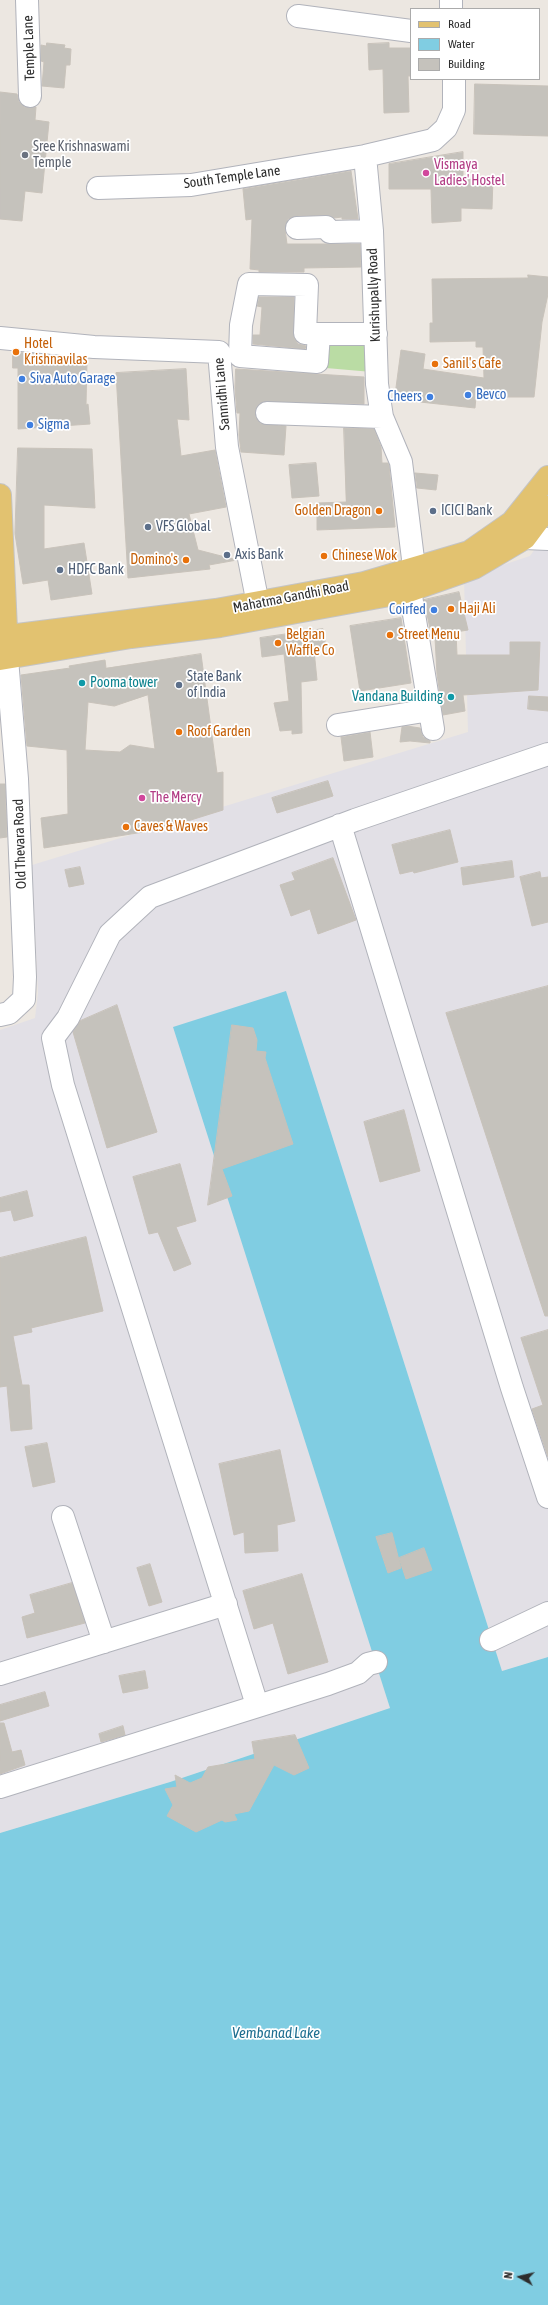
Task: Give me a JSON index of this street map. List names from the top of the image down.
{
  "streets": {
    "main road": ["Mahatma Gandhi Road"],
    "street": [
      "Temple Lane",
      "South Temple Lane",
      "Kurishupally Road",
      "Sannidhi Lane",
      "Old Thevara Road"
    ]
  },
  "crossings": [
    ["South Temple Lane", "Kurishupally Road"],
    ["Kurishupally Road", "Mahatma Gandhi Road"],
    ["Sannidhi Lane", "Mahatma Gandhi Road"],
    ["Mahatma Gandhi Road", "Old Thevara Road"]
  ],
  "water": ["Vembanad Lake"],
  "places": [
    "Sree Krishnaswami Temple",
    "Vismaya Ladies' Hostel",
    "Hotel Krishnavilas",
    "Sanil's Cafe",
    "Siva Auto Garage",
    "Bevco",
    "Cheers",
    "Sigma",
    "Golden Dragon",
    "ICICI Bank",
    "VFS Global",
    "Axis Bank",
    "Chinese Wok",
    "Domino's",
    "HDFC Bank",
    "Haji Ali",
    "Coirfed",
    "Street Menu",
    "Belgian Waffle Co",
    "Pooma tower",
    "State Bank of India",
    "Vandana Building",
    "Roof Garden",
    "The Mercy",
    "Caves & Waves"
  ],
  "legend": ["Road", "Water", "Building"],
  "north": "left"
}
